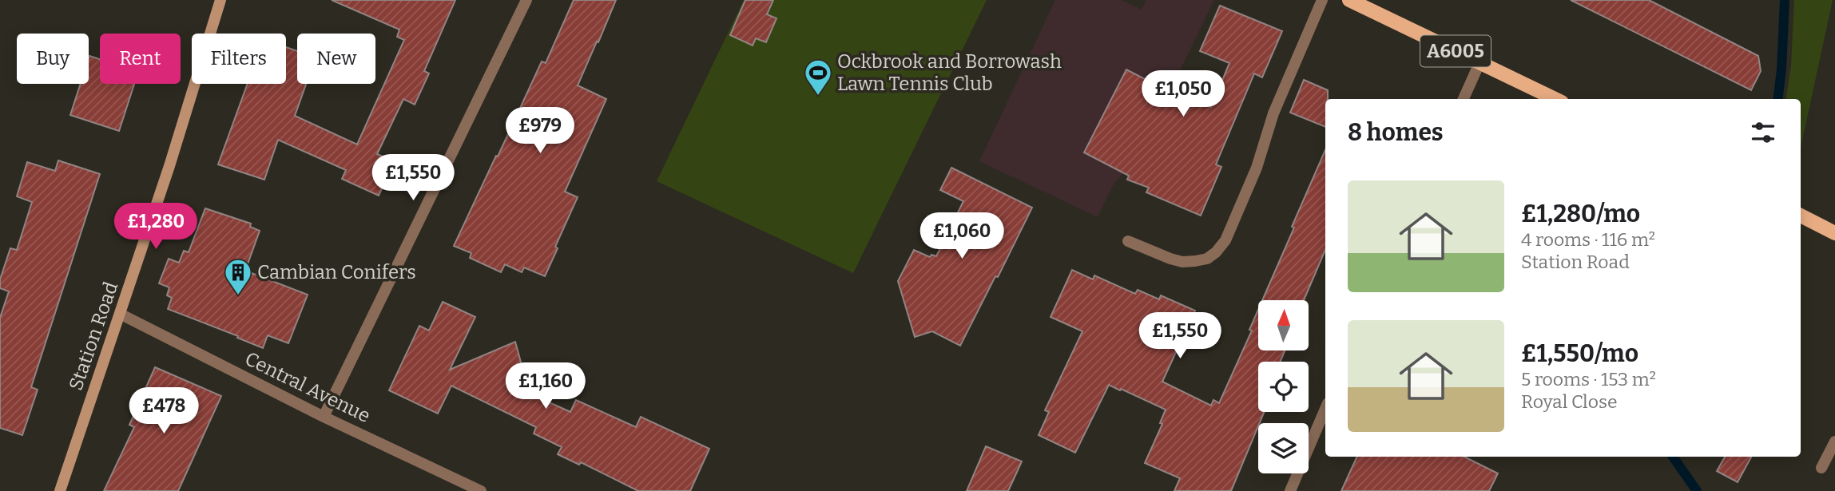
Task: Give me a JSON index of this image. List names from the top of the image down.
{
  "streets": {
    "main road": ["A6005", "Station Road"],
    "street": ["Central Avenue"]
  },
  "crossings": [
    ["Station Road", "Central Avenue"]
  ],
  "places": {
    "sports": ["Ockbrook and Borrowash Lawn Tennis Club"],
    "building": ["Cambian Conifers"]
  },
  "north": "top",
  "page": {
    "chip": [
      "Buy",
      "Rent",
      "Filters",
      "New"
    ],
    "price": [
      "£1,050",
      "£979",
      "£1,550",
      "£1,280",
      "£1,060",
      "£1,550",
      "£1,160",
      "£478"
    ],
    "heading": "8 homes",
    "list": [
      {
        "name": "£1,280/mo",
        "note": "4 rooms · 116 m² · Station Road"
      },
      {
        "name": "£1,550/mo",
        "note": "5 rooms · 153 m² · Royal Close"
      }
    ]
  }
}
